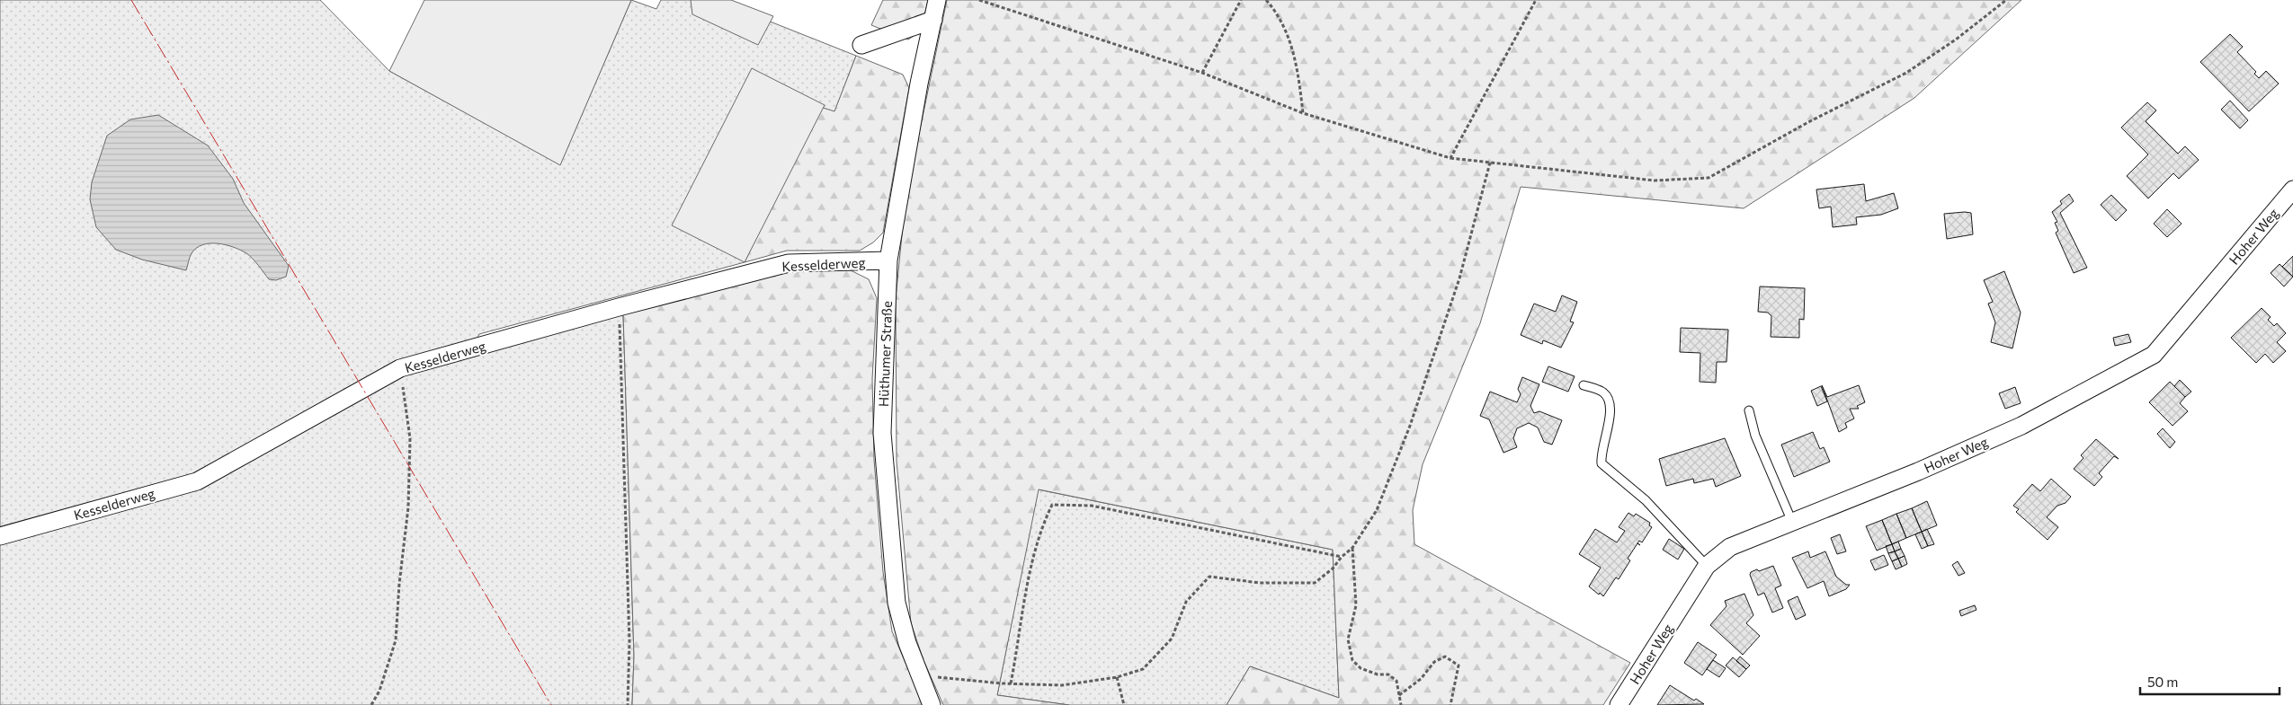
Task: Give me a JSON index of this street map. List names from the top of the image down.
{
  "streets": {
    "street": ["Hoher Weg", "Kesselderweg", "Hüthumer Straße"]
  },
  "crossings": [
    ["Kesselderweg", "Hüthumer Straße"]
  ],
  "scale_bar": "50 m"
}
